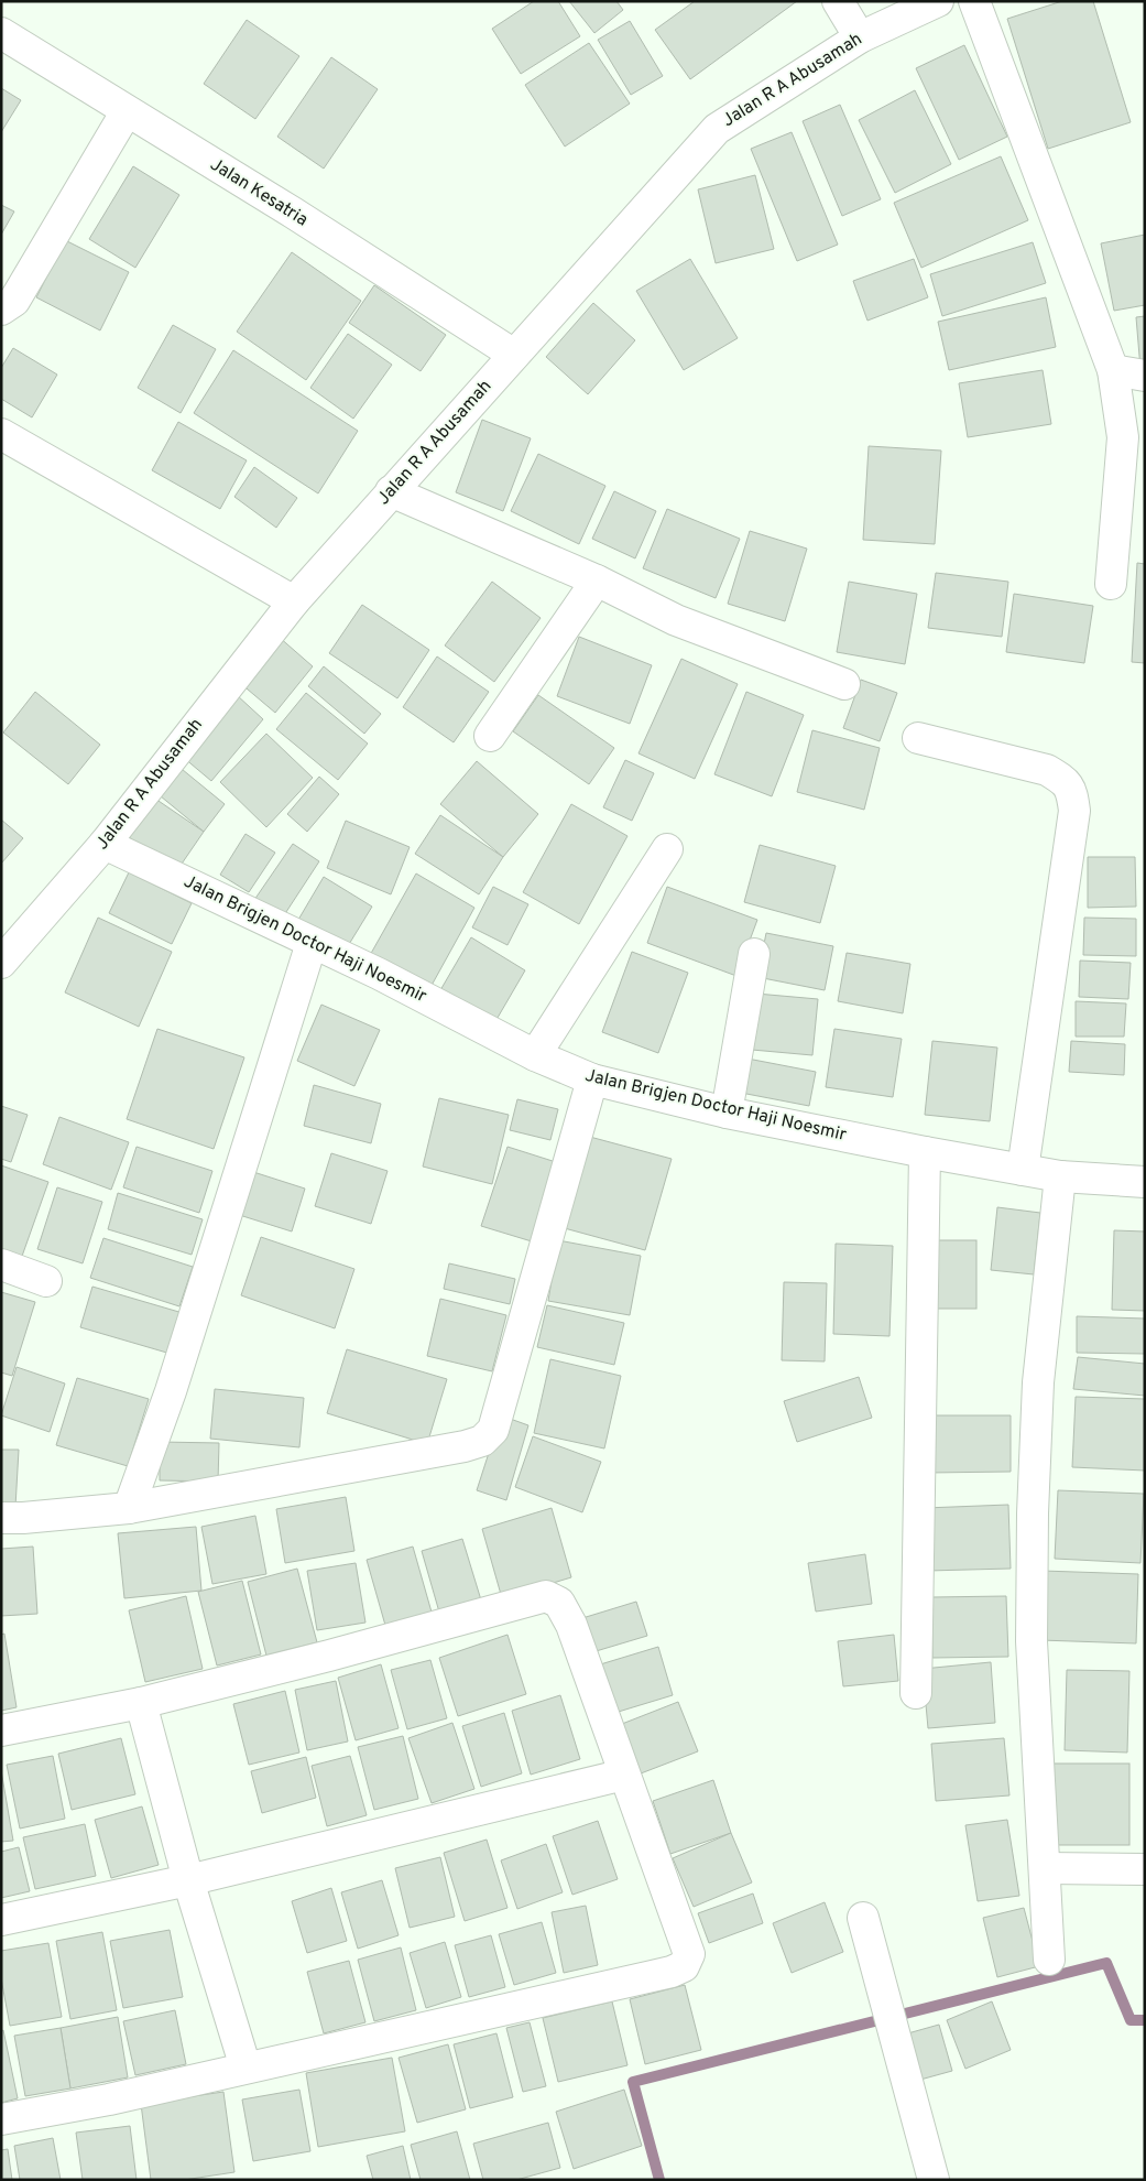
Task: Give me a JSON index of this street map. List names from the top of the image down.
{
  "streets": {
    "street": ["Jalan R A Abusamah", "Jalan Kesatria", "Jalan Brigjen Doctor Haji Noesmir"]
  },
  "crossings": [
    ["Jalan R A Abusamah", "Jalan Kesatria"],
    ["Jalan R A Abusamah", "Jalan Brigjen Doctor Haji Noesmir"]
  ]
}
